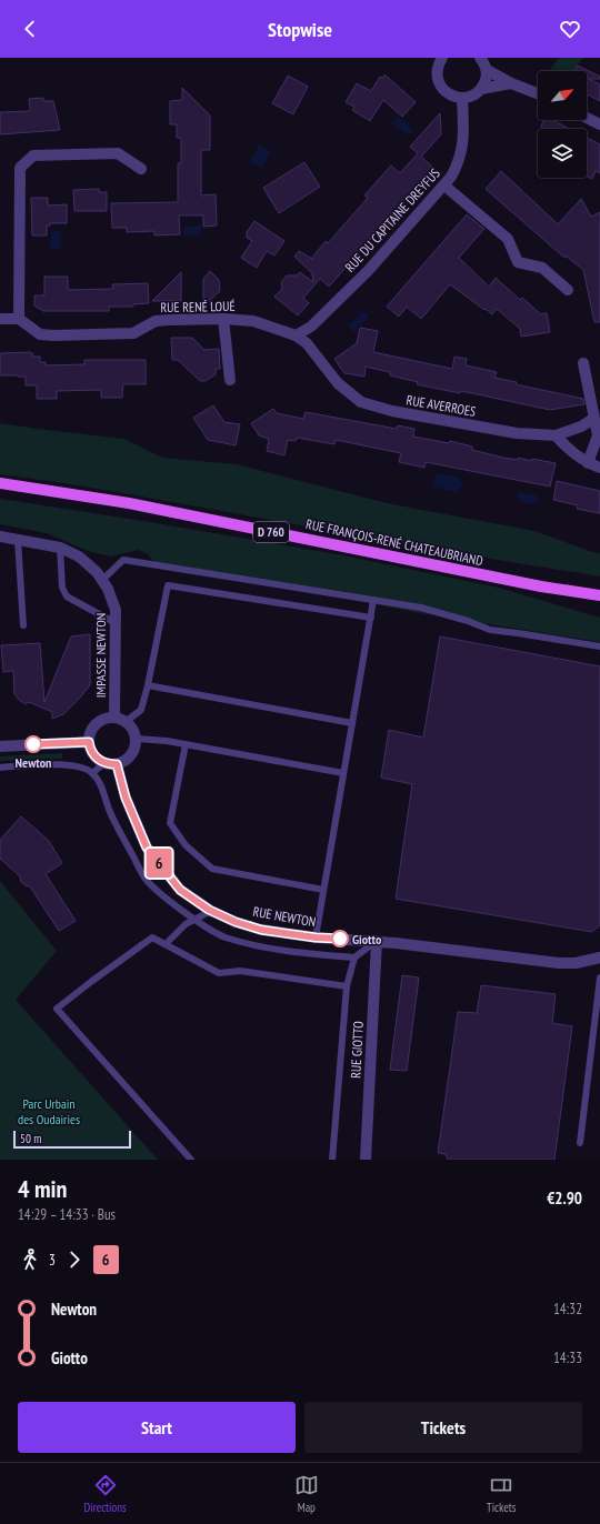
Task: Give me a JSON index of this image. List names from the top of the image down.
{
  "streets": {
    "main road": ["D 760", "RUE FRANÇOIS-RENÉ CHATEAUBRIAND"],
    "street": [
      "RUE DU CAPITAINE DREYFUS",
      "RUE RENÉ LOUÉ",
      "RUE AVERROES",
      "IMPASSE NEWTON",
      "RUE NEWTON",
      "RUE GIOTTO"
    ]
  },
  "crossings": [
    ["RUE DU CAPITAINE DREYFUS", "RUE RENÉ LOUÉ"],
    ["RUE DU CAPITAINE DREYFUS", "RUE AVERROES"],
    ["RUE RENÉ LOUÉ", "RUE AVERROES"],
    ["IMPASSE NEWTON", "RUE NEWTON"],
    ["RUE NEWTON", "RUE GIOTTO"]
  ],
  "parks": ["Parc Urbain des Oudairies"],
  "places": ["Newton", "Giotto"],
  "lines": ["bus line 6"],
  "scale_bar": "50 m",
  "north": "top right",
  "page": {
    "header": "Stopwise",
    "on_map": "6",
    "scale": "50 m",
    "heading": ["4 min", "14:29 – 14:33 · Bus", "€2.90"],
    "legs": ["3", "6"],
    "list": [
      {
        "name": "Newton",
        "value": "14:32"
      },
      {
        "name": "Giotto",
        "value": "14:33"
      }
    ],
    "buttons": ["Start", "Tickets"],
    "tabs": ["Directions", "Map", "Tickets"]
  }
}
